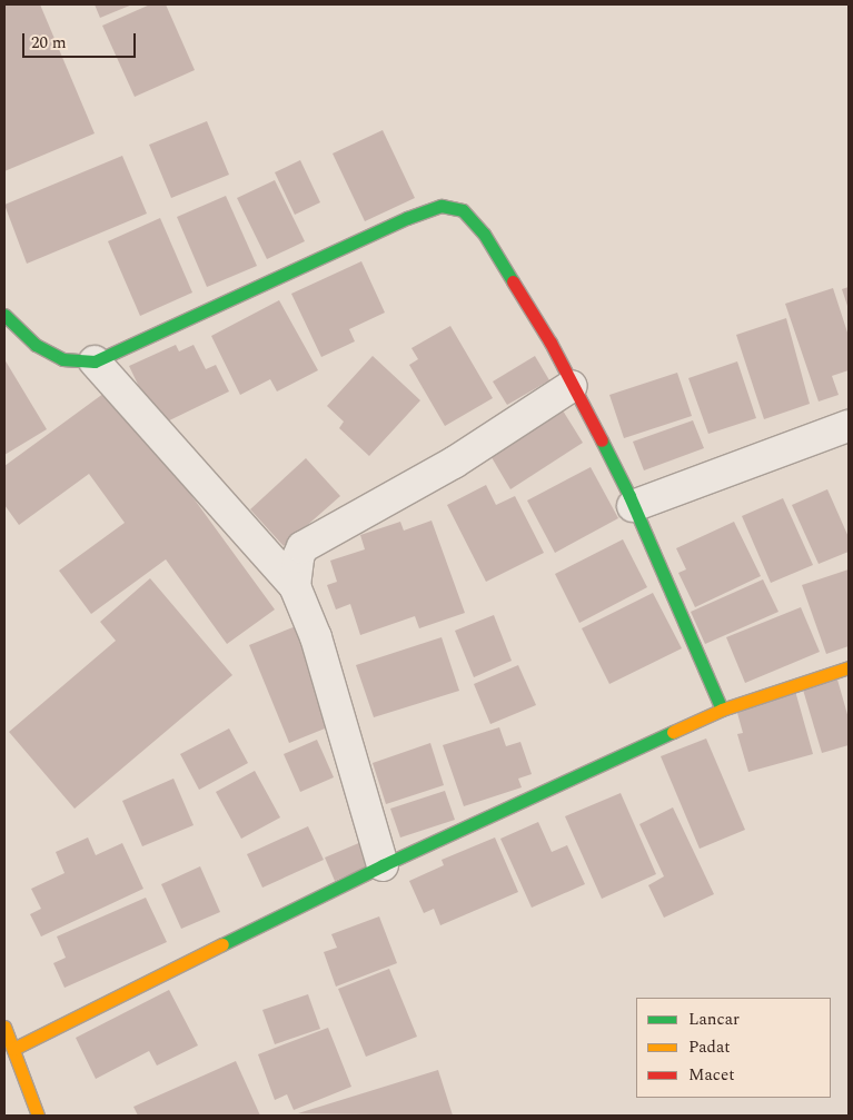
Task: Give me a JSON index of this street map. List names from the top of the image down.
{
  "legend": ["Lancar", "Padat", "Macet"],
  "scale_bar": "20 m"
}
